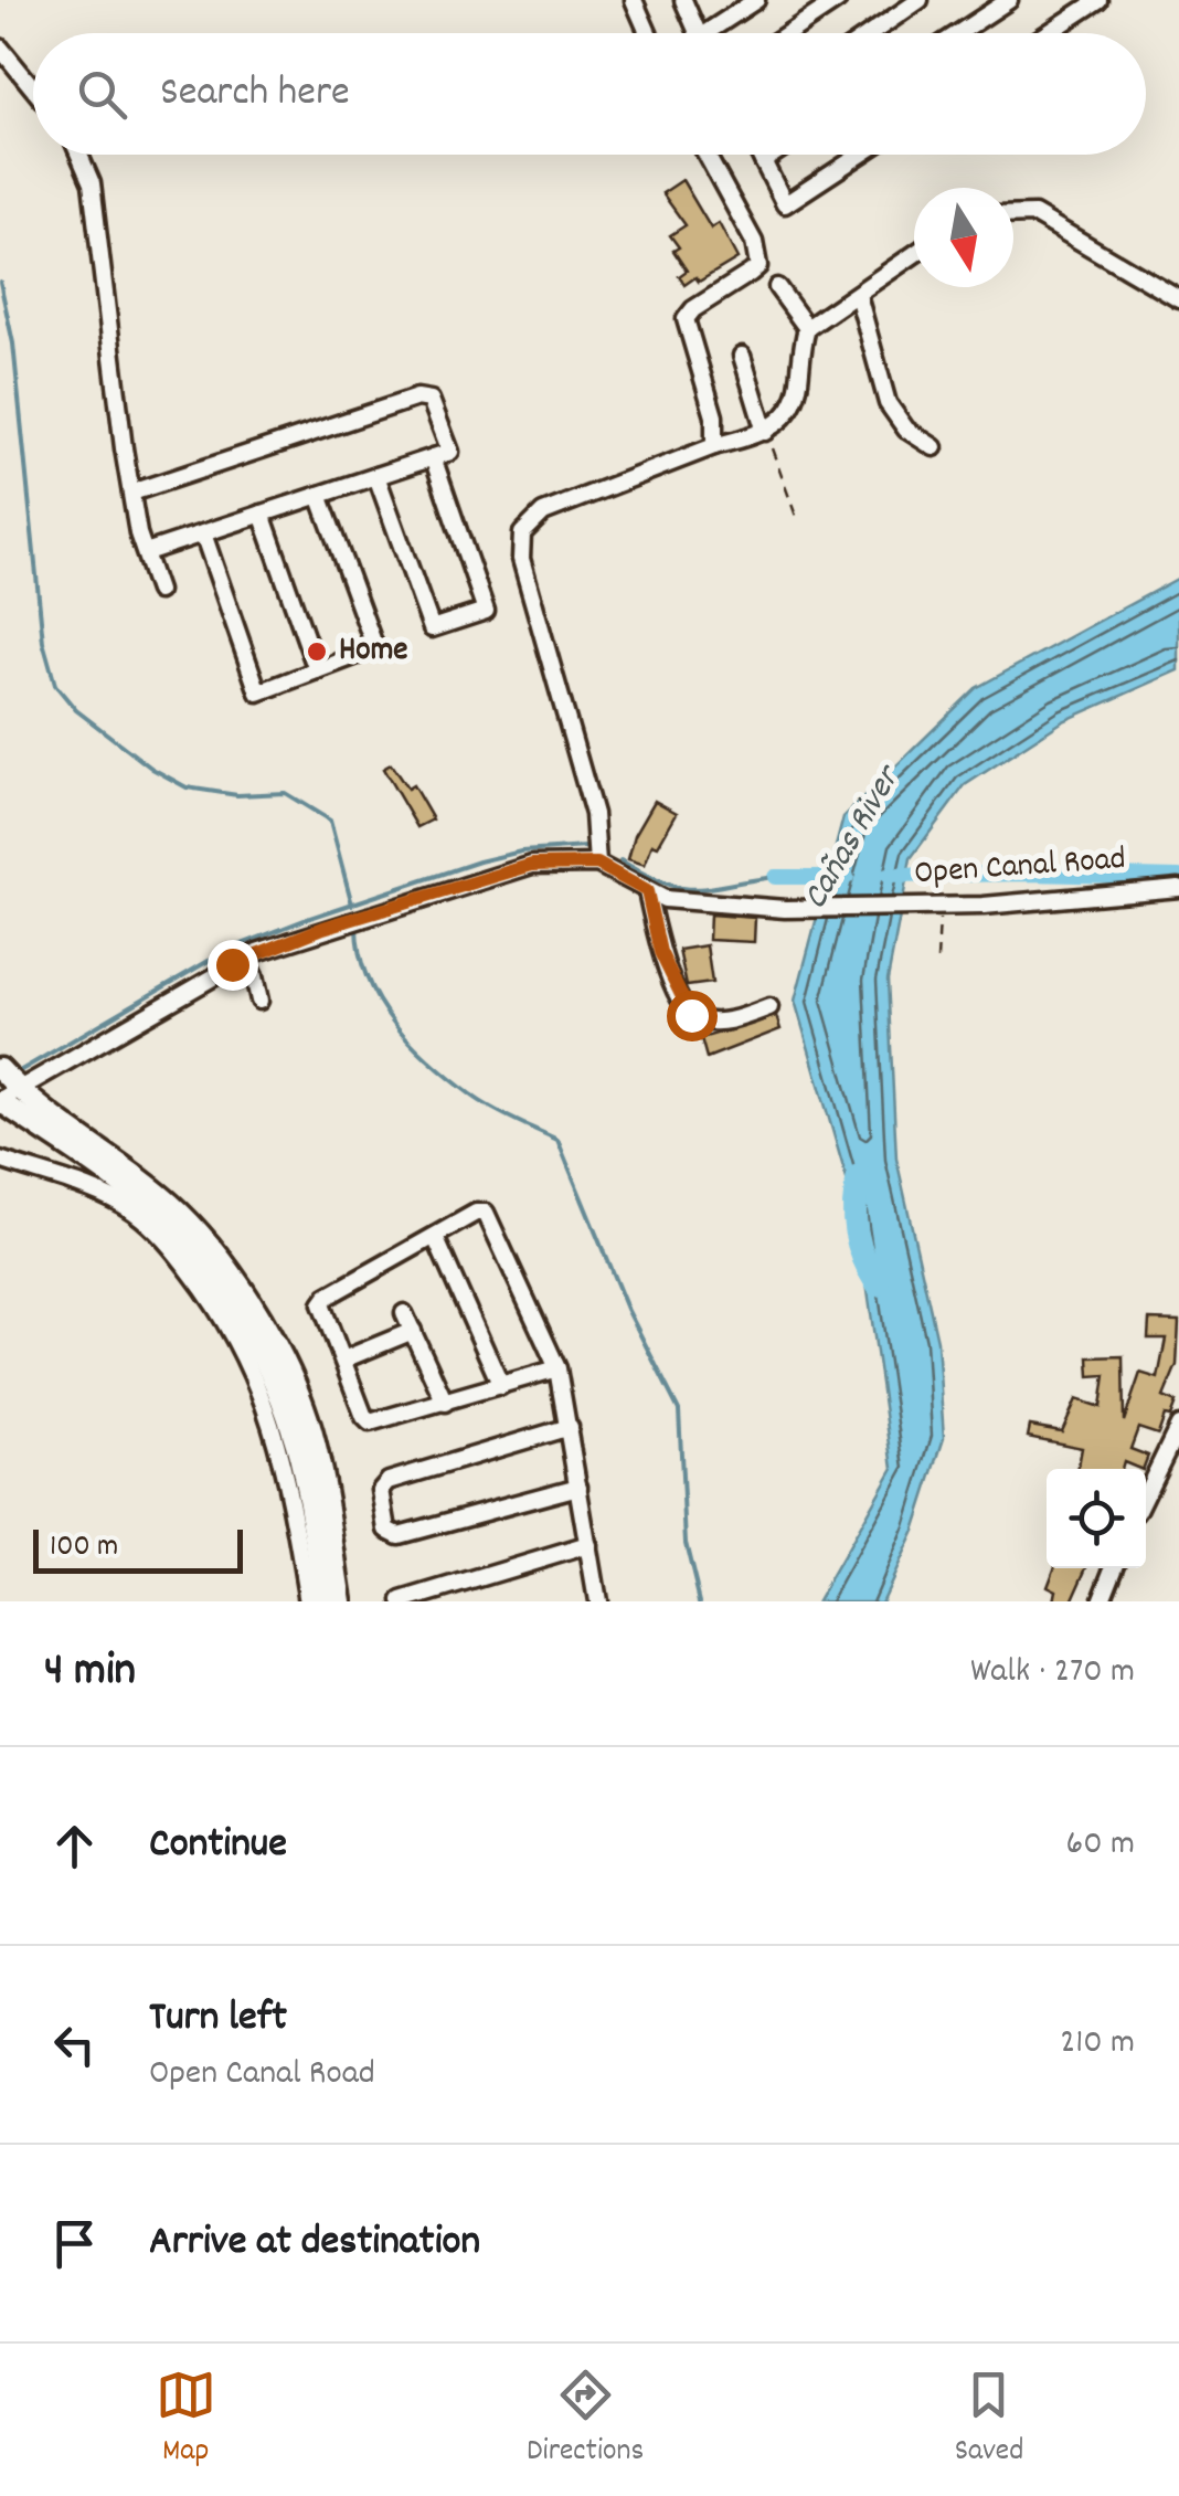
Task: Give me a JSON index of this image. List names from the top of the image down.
{
  "streets": {
    "street": ["Open Canal Road"]
  },
  "water": ["Cañas River"],
  "places": ["Home"],
  "scale_bar": "100 m",
  "north": "bottom",
  "page": {
    "search": "Search here",
    "scale": "100 m",
    "heading": ["4 min", "Walk · 270 m"],
    "list": [
      ["Continue", "60 m"],
      ["Turn left", "Open Canal Road", "210 m"],
      "Arrive at destination"
    ],
    "nav": ["Map", "Directions", "Saved"]
  }
}
